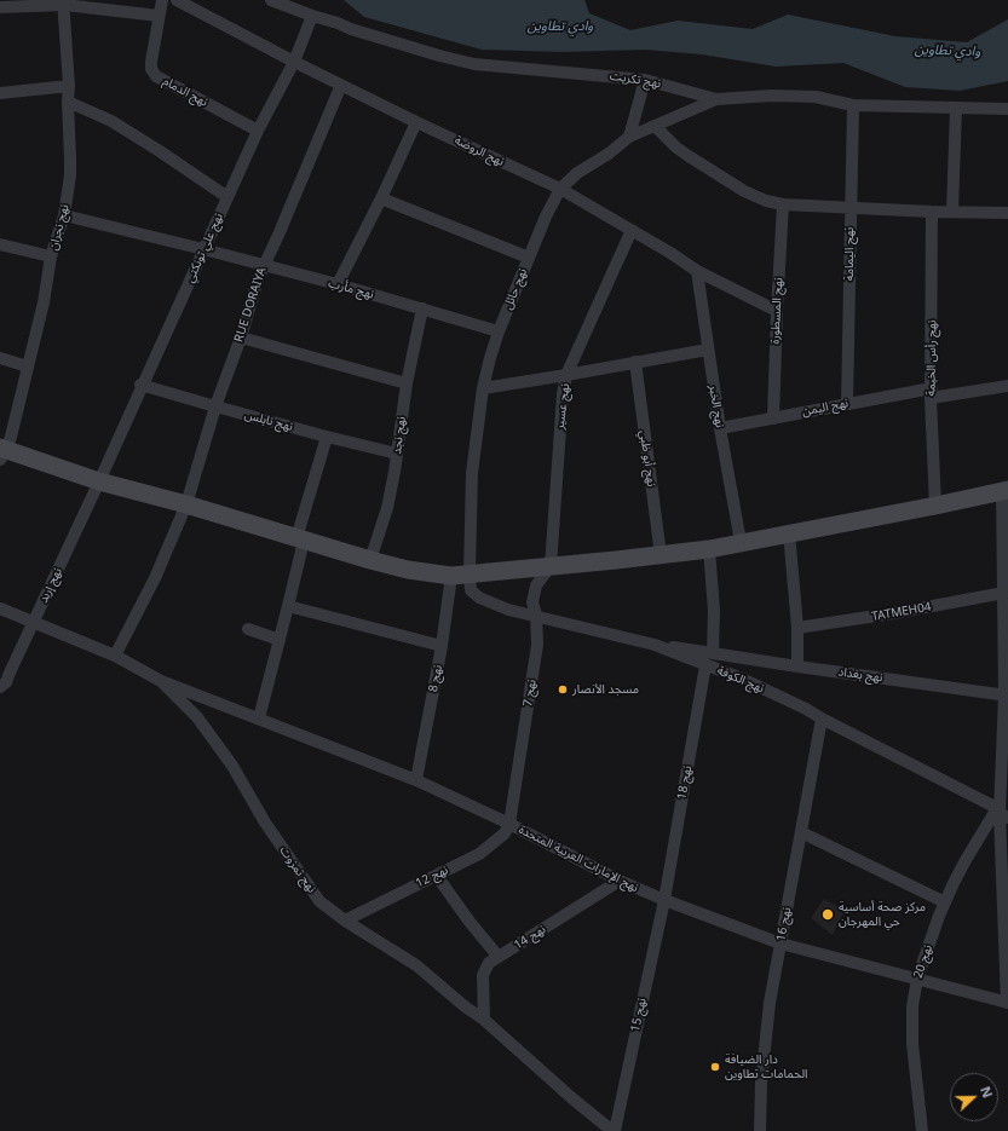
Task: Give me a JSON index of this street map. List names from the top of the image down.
{
  "streets": {
    "street": [
      "نهج تكريت",
      "نهج الدمام",
      "نهج الروضة",
      "نهج نجران",
      "نهج علي تونكتي",
      "نهج اليمامة",
      "نهج مأرب",
      "نهج حائل",
      "RUE DORAIYA",
      "نهج المسطورة",
      "نهج رأس الخيمة",
      "نهج عسير",
      "نهج الخبر",
      "نهج اليمن",
      "نهج نابلس",
      "نهج نجد",
      "نهج أبو ظبي",
      "نهج إربد",
      "TATMEH04",
      "نهج بغداد",
      "نهج 8",
      "نهج الكوفة",
      "نهج 7",
      "نهج 18",
      "نهج الإمارات العربية المتحدة",
      "نهج تمزوت",
      "نهج 12",
      "نهج 16",
      "نهج 14",
      "نهج 20",
      "نهج 15"
    ]
  },
  "crossings": [
    ["نهج تكريت", "نهج علي تونكتي"],
    ["نهج تكريت", "نهج اليمامة"],
    ["نهج تكريت", "نهج حائل"],
    ["نهج الدمام", "نهج علي تونكتي"],
    ["نهج الروضة", "نهج علي تونكتي"],
    ["نهج الروضة", "نهج حائل"],
    ["نهج الروضة", "RUE DORAIYA"],
    ["نهج الروضة", "نهج المسطورة"],
    ["نهج الروضة", "نهج عسير"],
    ["نهج الروضة", "نهج الخبر"],
    ["نهج نجران", "نهج مأرب"],
    ["نهج علي تونكتي", "نهج مأرب"],
    ["نهج علي تونكتي", "نهج نابلس"],
    ["نهج علي تونكتي", "نهج إربد"],
    ["نهج اليمامة", "نهج اليمن"],
    ["نهج مأرب", "نهج حائل"],
    ["نهج مأرب", "RUE DORAIYA"],
    ["نهج مأرب", "نهج نجد"],
    ["نهج حائل", "نهج الكوفة"],
    ["RUE DORAIYA", "نهج نابلس"],
    ["RUE DORAIYA", "نهج تمزوت"],
    ["نهج المسطورة", "نهج اليمن"],
    ["نهج رأس الخيمة", "نهج اليمن"],
    ["نهج عسير", "نهج 7"],
    ["نهج الخبر", "نهج اليمن"],
    ["نهج نابلس", "نهج نجد"],
    ["نهج إربد", "نهج تمزوت"],
    ["نهج بغداد", "نهج الكوفة"],
    ["نهج 8", "نهج الإمارات العربية المتحدة"],
    ["نهج الكوفة", "نهج 7"],
    ["نهج الكوفة", "نهج 18"],
    ["نهج الكوفة", "نهج 16"],
    ["نهج الكوفة", "نهج 20"],
    ["نهج 7", "نهج الإمارات العربية المتحدة"],
    ["نهج 7", "نهج 12"],
    ["نهج 18", "نهج الإمارات العربية المتحدة"],
    ["نهج 18", "نهج 15"],
    ["نهج الإمارات العربية المتحدة", "نهج تمزوت"],
    ["نهج الإمارات العربية المتحدة", "نهج 12"],
    ["نهج الإمارات العربية المتحدة", "نهج 16"],
    ["نهج الإمارات العربية المتحدة", "نهج 14"],
    ["نهج الإمارات العربية المتحدة", "نهج 20"],
    ["نهج الإمارات العربية المتحدة", "نهج 15"],
    ["نهج تمزوت", "نهج 12"],
    ["نهج تمزوت", "نهج 14"],
    ["نهج تمزوت", "نهج 15"]
  ],
  "water": ["وادي تطاوين"],
  "places": ["مسجد الأنصار", "مركز صحة أساسية حي المهرجان", "دار الضيافة الحمامات تطاوين"],
  "north": "right"
}
